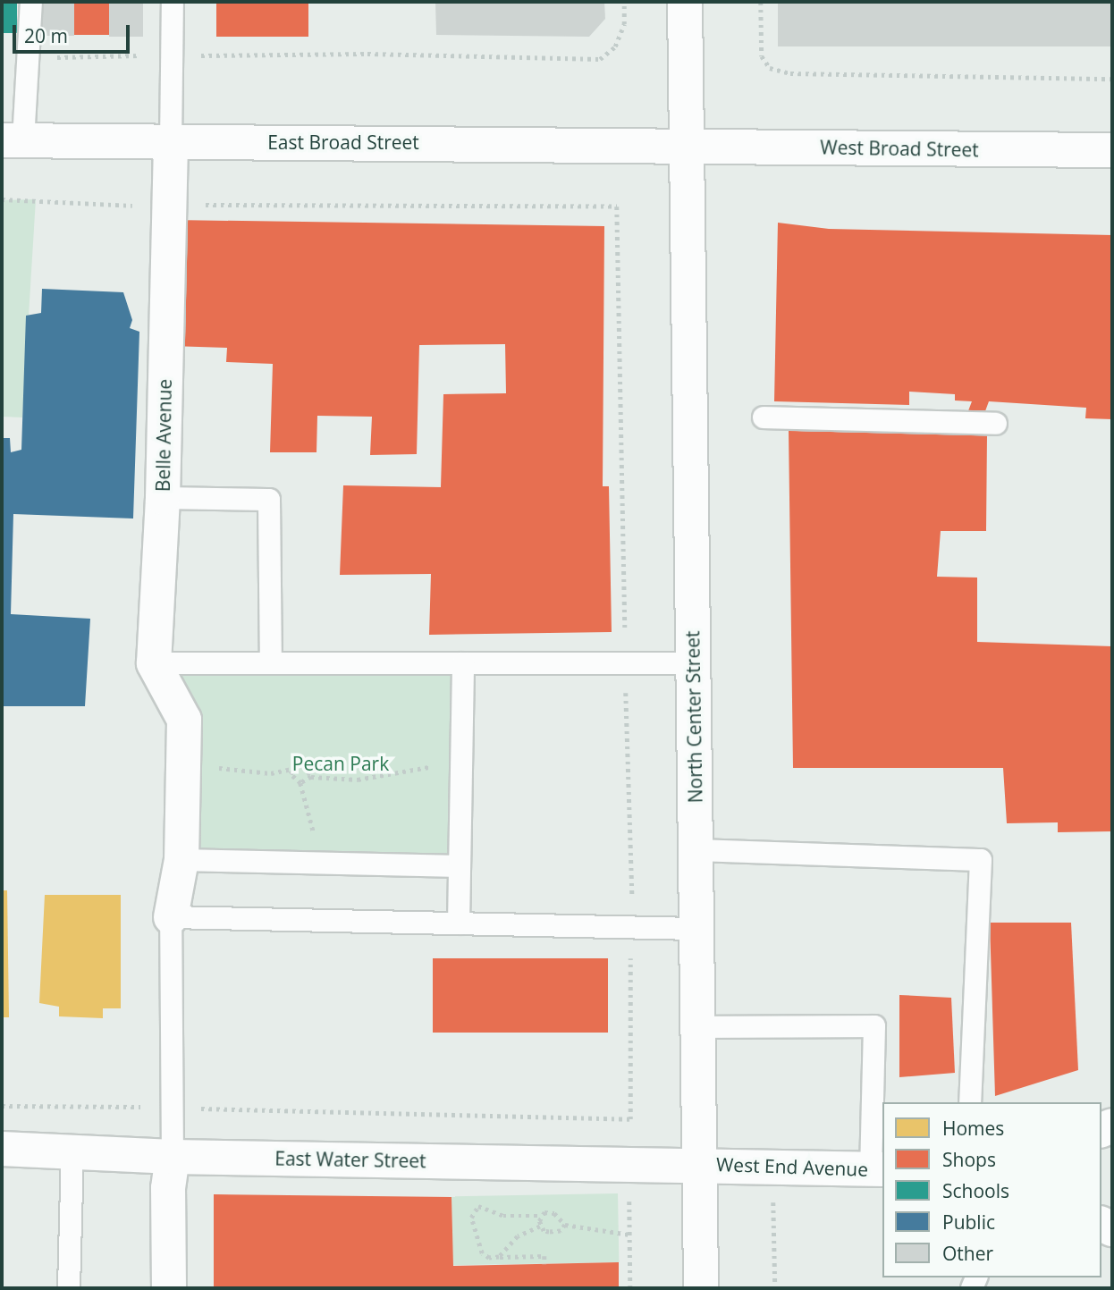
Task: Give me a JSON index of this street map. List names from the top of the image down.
{
  "streets": {
    "main road": [
      "East Broad Street",
      "West Broad Street",
      "Belle Avenue",
      "North Center Street",
      "East Water Street",
      "West End Avenue"
    ]
  },
  "crossings": [
    ["East Broad Street", "West Broad Street"],
    ["East Broad Street", "Belle Avenue"],
    ["East Broad Street", "North Center Street"],
    ["West Broad Street", "North Center Street"],
    ["North Center Street", "East Water Street"],
    ["North Center Street", "West End Avenue"],
    ["East Water Street", "West End Avenue"]
  ],
  "parks": ["Pecan Park"],
  "legend": [
    "Homes",
    "Shops",
    "Schools",
    "Public",
    "Other"
  ],
  "scale_bar": "20 m"
}
